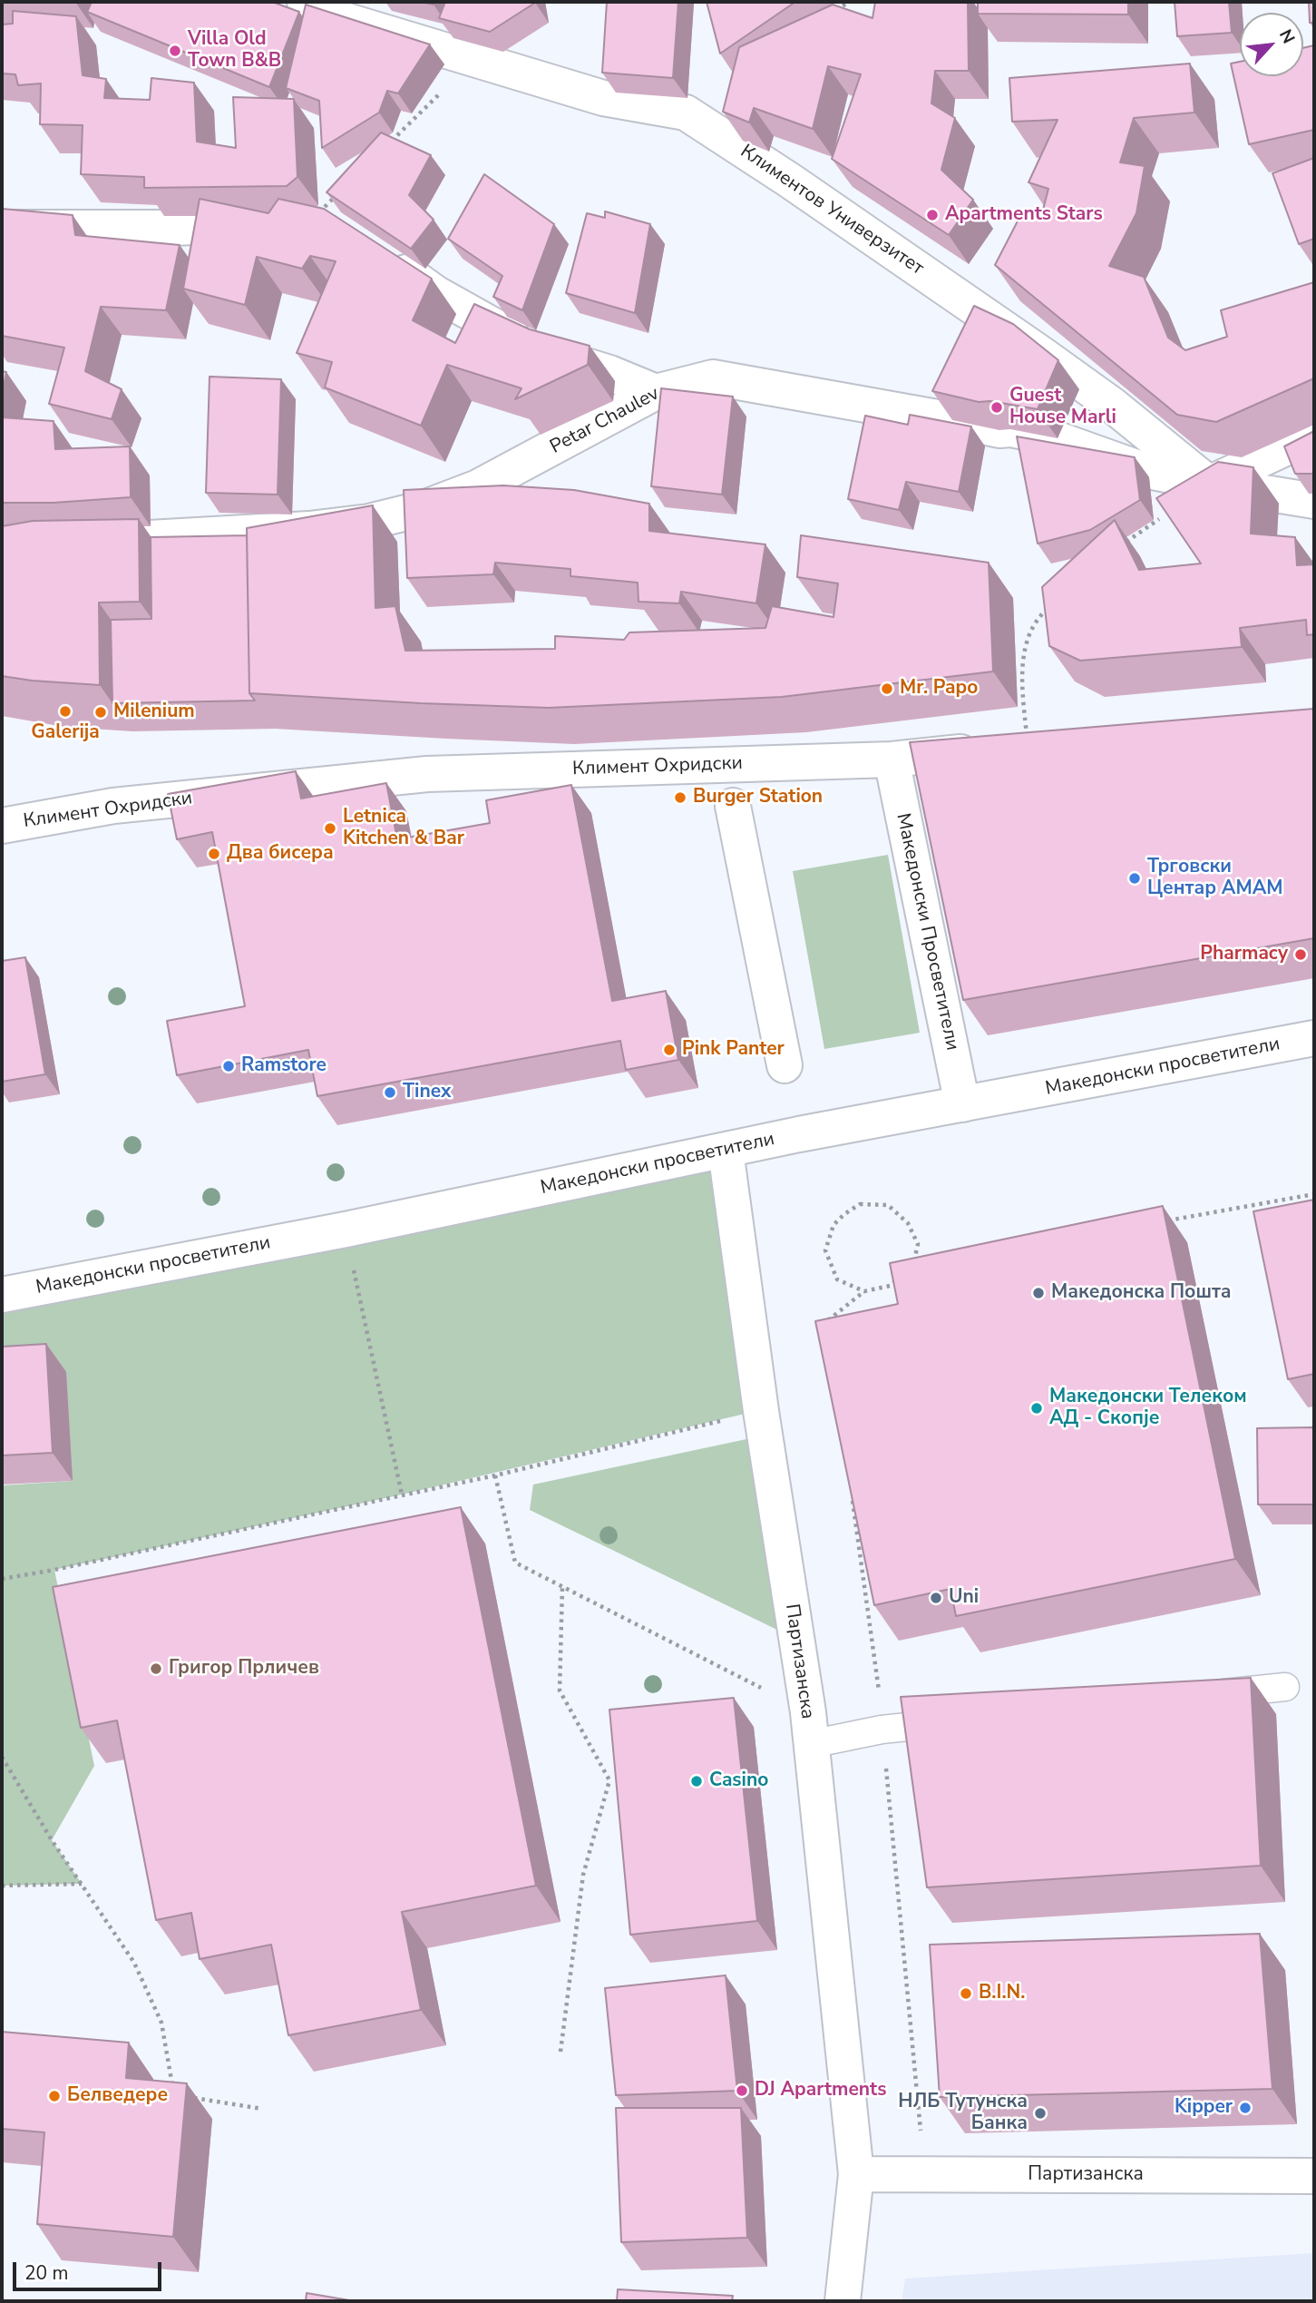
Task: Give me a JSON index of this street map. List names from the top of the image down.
{
  "streets": {
    "street": [
      "Климентов Универзитет",
      "Petar Chaulev",
      "Климент Охридски",
      "Македонски Просветители",
      "Македонски просветители",
      "Партизанска"
    ]
  },
  "crossings": [
    ["Климентов Универзитет", "Petar Chaulev"],
    ["Климент Охридски", "Македонски Просветители"],
    ["Македонски Просветители", "Македонски просветители"],
    ["Македонски просветители", "Партизанска"]
  ],
  "places": [
    "Villa Old Town B&B",
    "Apartments Stars",
    "Guest House Marli",
    "Mr. Papo",
    "Galerija",
    "Milenium",
    "Burger Station",
    "Letnica Kitchen & Bar",
    "Два бисера",
    "Трговски Центар АМАМ",
    "Pharmacy",
    "Pink Panter",
    "Ramstore",
    "Tinex",
    "Македонска Пошта",
    "Македонски Телеком АД - Скопје",
    "Uni",
    "Григор Прличев",
    "Casino",
    "B.I.N.",
    "DJ Apartments",
    "Белведере",
    "Kipper",
    "НЛБ Тутунска Банка"
  ],
  "scale_bar": "20 m",
  "north": "top right"
}
